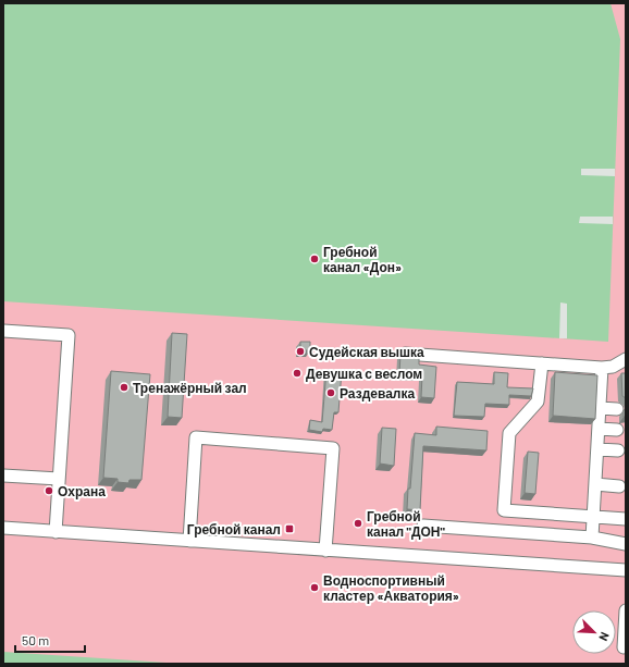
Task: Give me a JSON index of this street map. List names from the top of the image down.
{
  "places": {
    "other": [
      "Гребной канал «Дон»",
      "Судейская вышка",
      "Девушка с веслом",
      "Тренажёрный зал",
      "Раздевалка",
      "Охрана",
      "Гребной канал \"ДОН\"",
      "Водноспортивный кластер «Акватория»"
    ],
    "transit": ["Гребной канал"]
  },
  "scale_bar": "50 m",
  "north": "bottom right"
}
